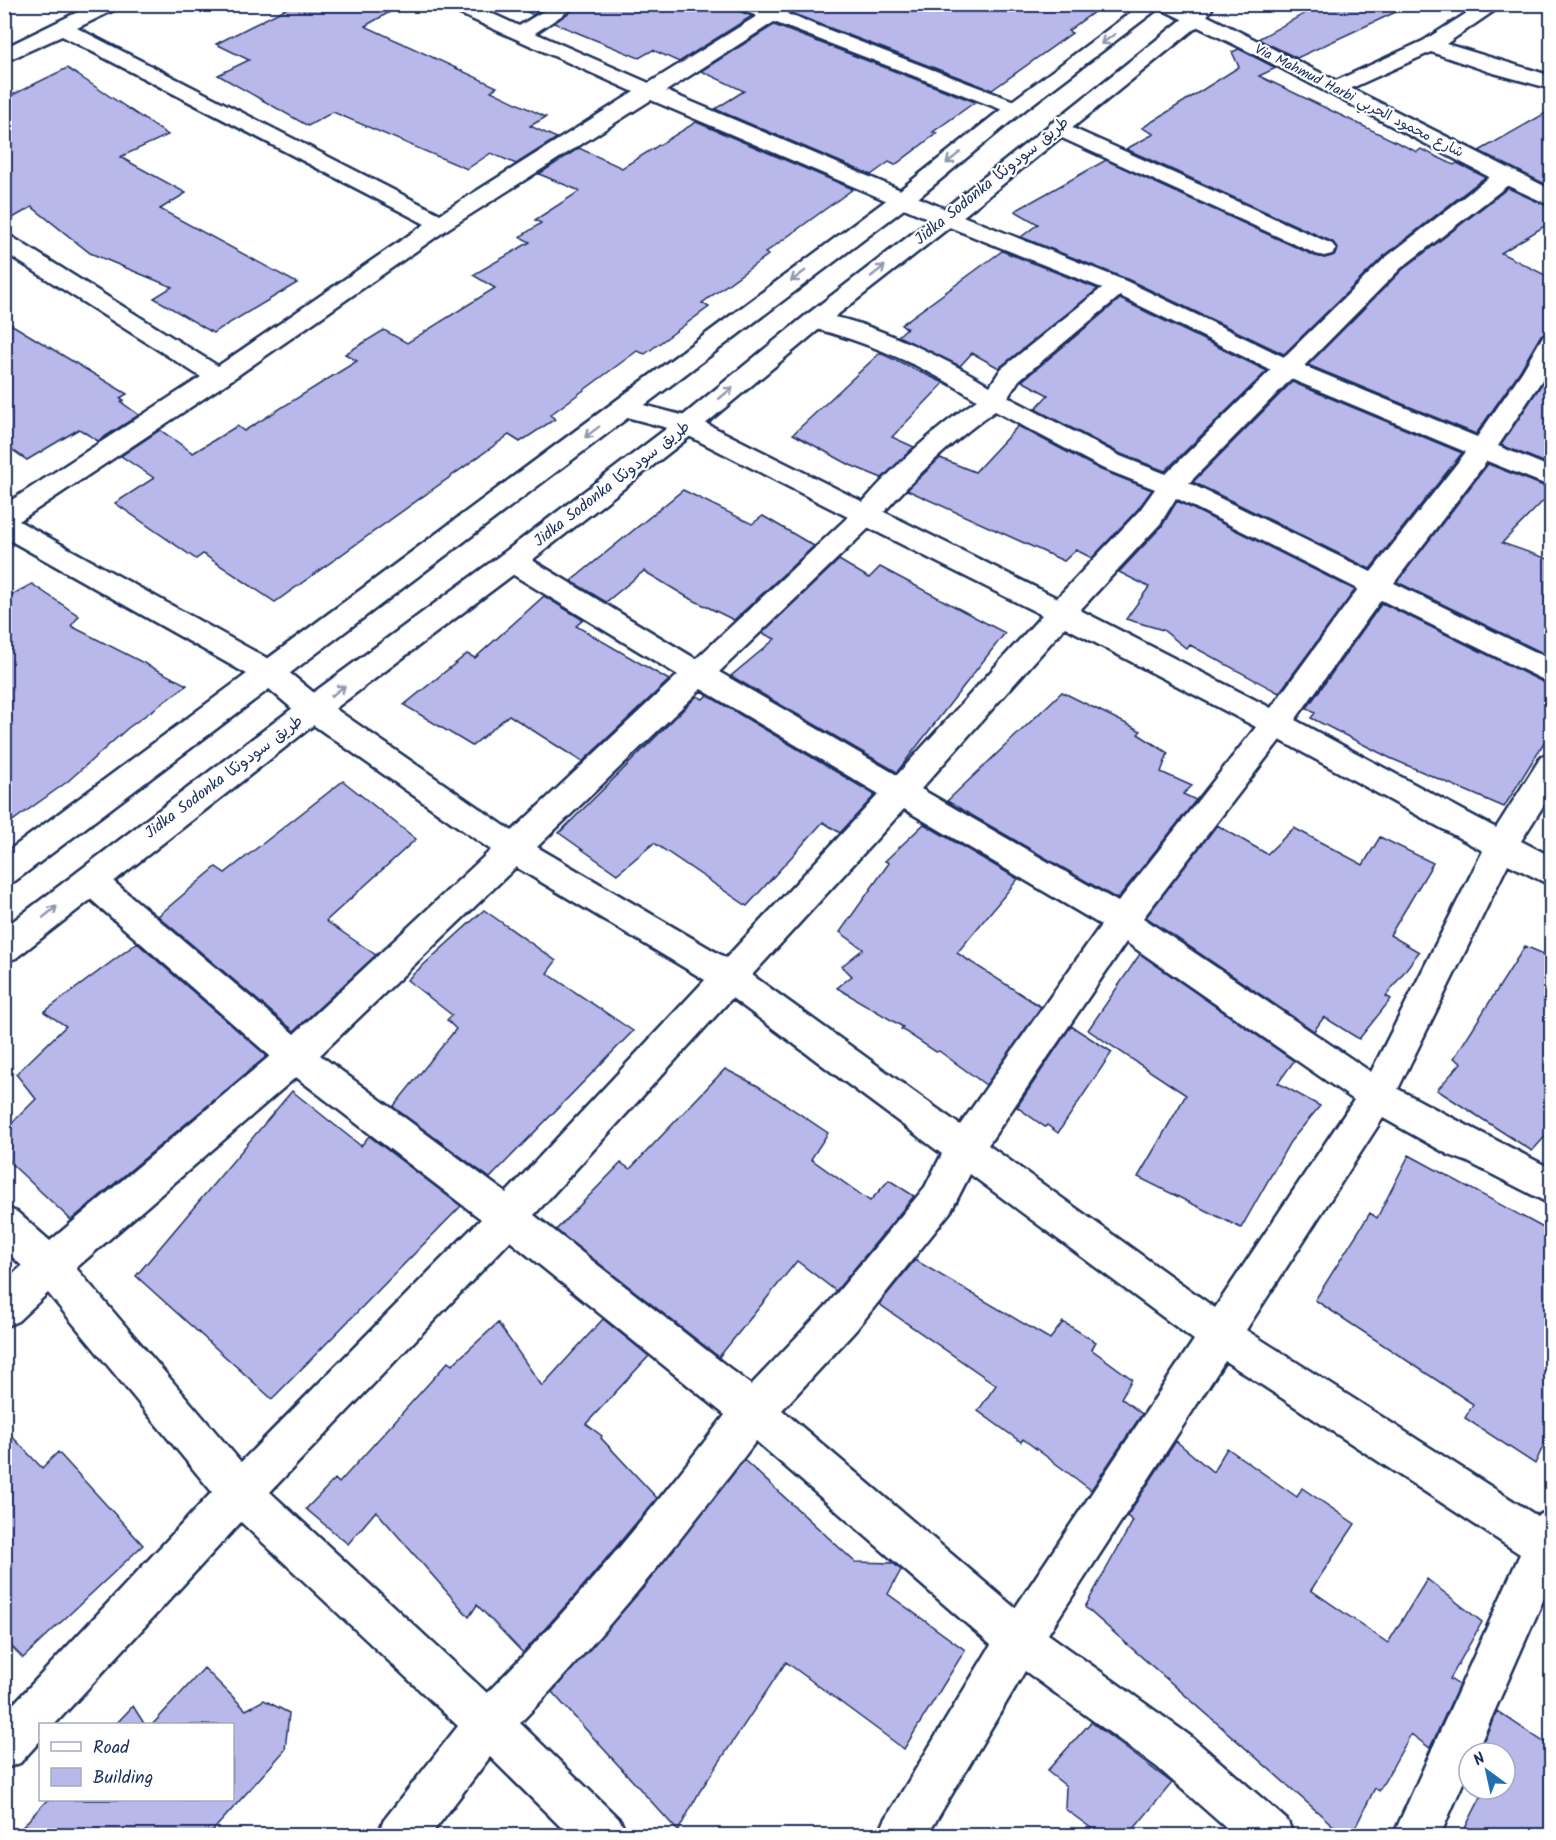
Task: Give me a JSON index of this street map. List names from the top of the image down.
{
  "streets": {
    "street": ["Via Mahmud Harbi شارع محمود الحربي", "Jidka Sodonka طريق سودونكا"]
  },
  "crossings": [
    ["Via Mahmud Harbi شارع محمود الحربي", "Jidka Sodonka طريق سودونكا"]
  ],
  "legend": ["Road", "Building"],
  "north": "top left"
}
